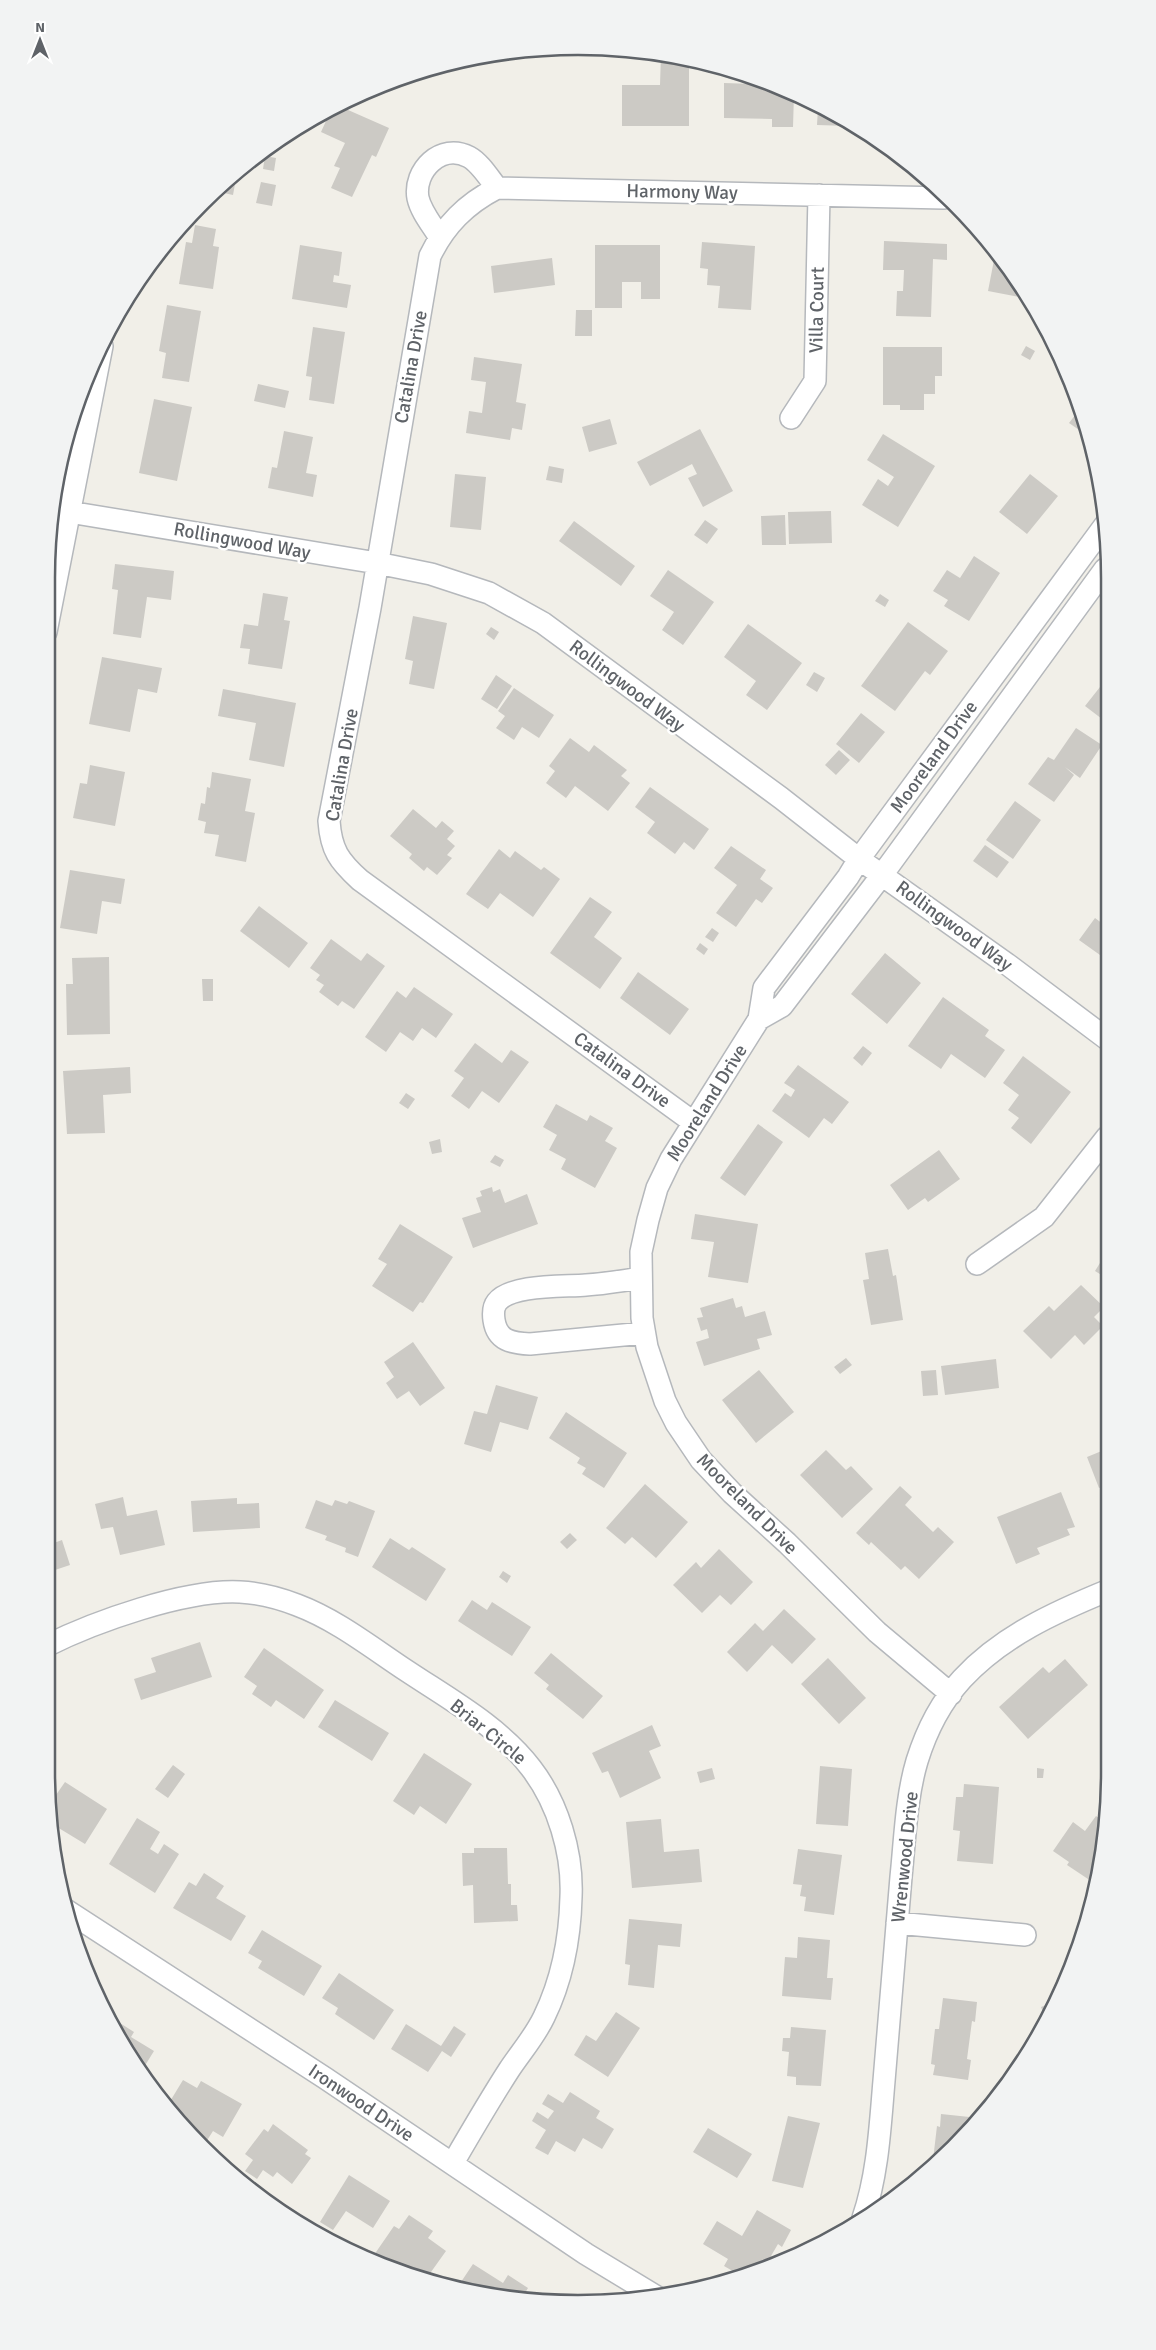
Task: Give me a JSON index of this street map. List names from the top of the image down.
{
  "streets": {
    "street": [
      "Harmony Way",
      "Villa Court",
      "Catalina Drive",
      "Rollingwood Way",
      "Mooreland Drive",
      "Briar Circle",
      "Wrenwood Drive",
      "Ironwood Drive"
    ]
  },
  "crossings": [
    ["Harmony Way", "Villa Court"],
    ["Harmony Way", "Catalina Drive"],
    ["Catalina Drive", "Rollingwood Way"],
    ["Catalina Drive", "Mooreland Drive"],
    ["Rollingwood Way", "Mooreland Drive"],
    ["Mooreland Drive", "Wrenwood Drive"],
    ["Briar Circle", "Ironwood Drive"]
  ],
  "north": "top"
}
